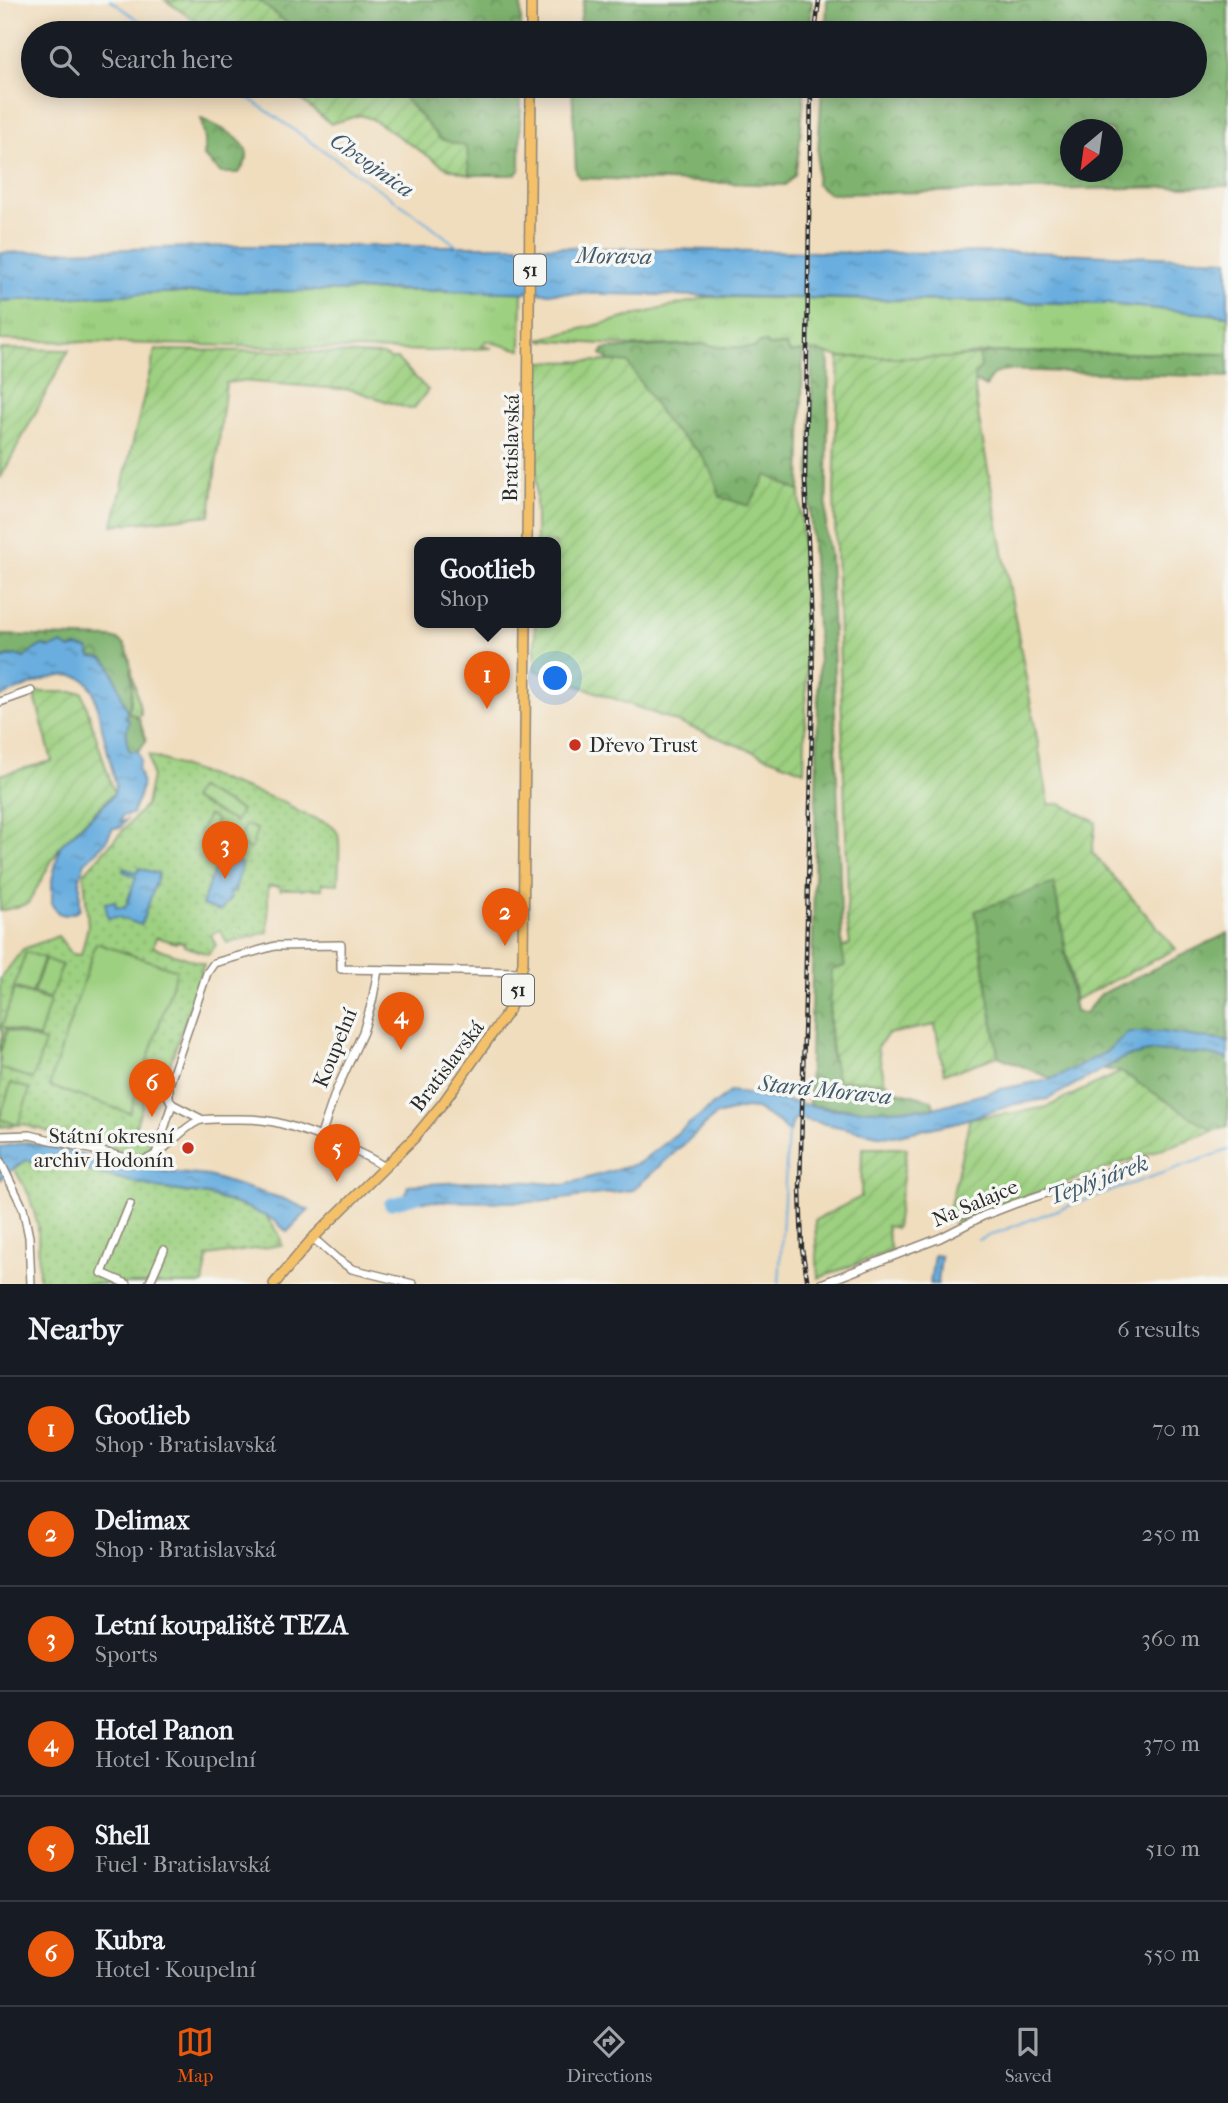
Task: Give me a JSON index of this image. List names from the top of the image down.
{
  "streets": {
    "main road": ["51", "Bratislavská"],
    "street": ["Koupelní", "Na Salajce"]
  },
  "crossings": [
    ["51", "Bratislavská"]
  ],
  "water": [
    "Chvojnica",
    "Morava",
    "Stará Morava",
    "Teplý járek"
  ],
  "places": ["Dřevo Trust", "Státní okresní archiv Hodonín"],
  "north": "bottom left",
  "page": {
    "search": "Search here",
    "popup": ["Gootlieb", "Shop"],
    "pins": [
      "1",
      "3",
      "2",
      "4",
      "6",
      "5"
    ],
    "heading": ["Nearby", "6 results"],
    "list": [
      {
        "mark": "1",
        "name": "Gootlieb",
        "note": "Shop · Bratislavská",
        "value": "70 m"
      },
      {
        "mark": "2",
        "name": "Delimax",
        "note": "Shop · Bratislavská",
        "value": "250 m"
      },
      {
        "mark": "3",
        "name": "Letní koupaliště TEZA",
        "note": "Sports",
        "value": "360 m"
      },
      {
        "mark": "4",
        "name": "Hotel Panon",
        "note": "Hotel · Koupelní",
        "value": "370 m"
      },
      {
        "mark": "5",
        "name": "Shell",
        "note": "Fuel · Bratislavská",
        "value": "510 m"
      },
      {
        "mark": "6",
        "name": "Kubra",
        "note": "Hotel · Koupelní",
        "value": "550 m"
      }
    ],
    "nav": ["Map", "Directions", "Saved"]
  }
}
